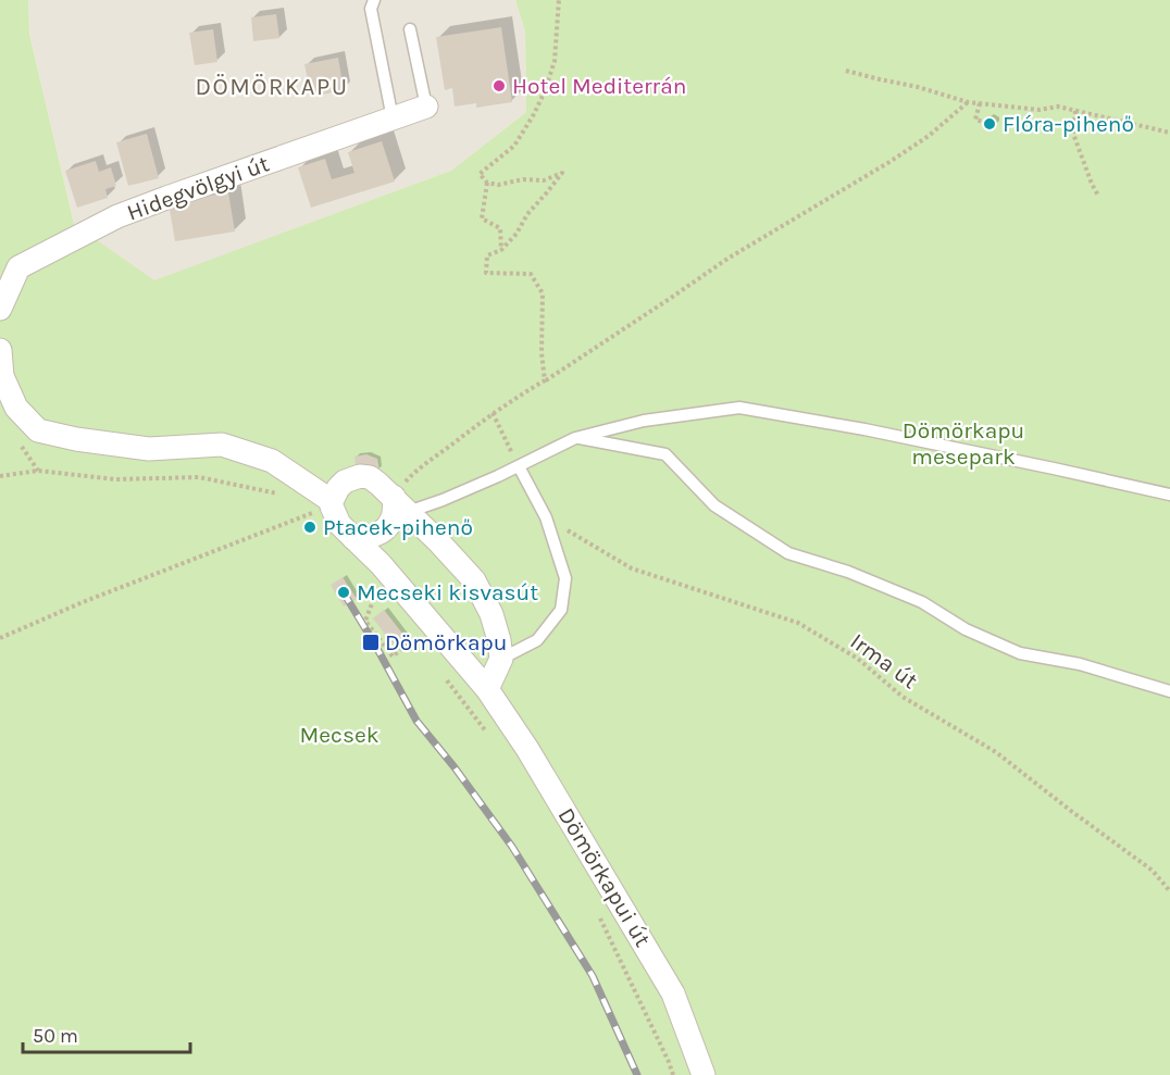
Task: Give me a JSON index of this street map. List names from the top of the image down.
{
  "streets": {
    "street": ["Hidegvölgyi út", "Dömörkapui út"],
    "path": ["Irma út"]
  },
  "districts": ["DÖMÖRKAPU"],
  "parks": ["Dömörkapu mesepark", "Mecsek"],
  "places": {
    "other": [
      "Hotel Mediterrán",
      "Flóra-pihenő",
      "Ptacek-pihenő",
      "Mecseki kisvasút"
    ],
    "transit": ["Dömörkapu"]
  },
  "scale_bar": "50 m"
}
